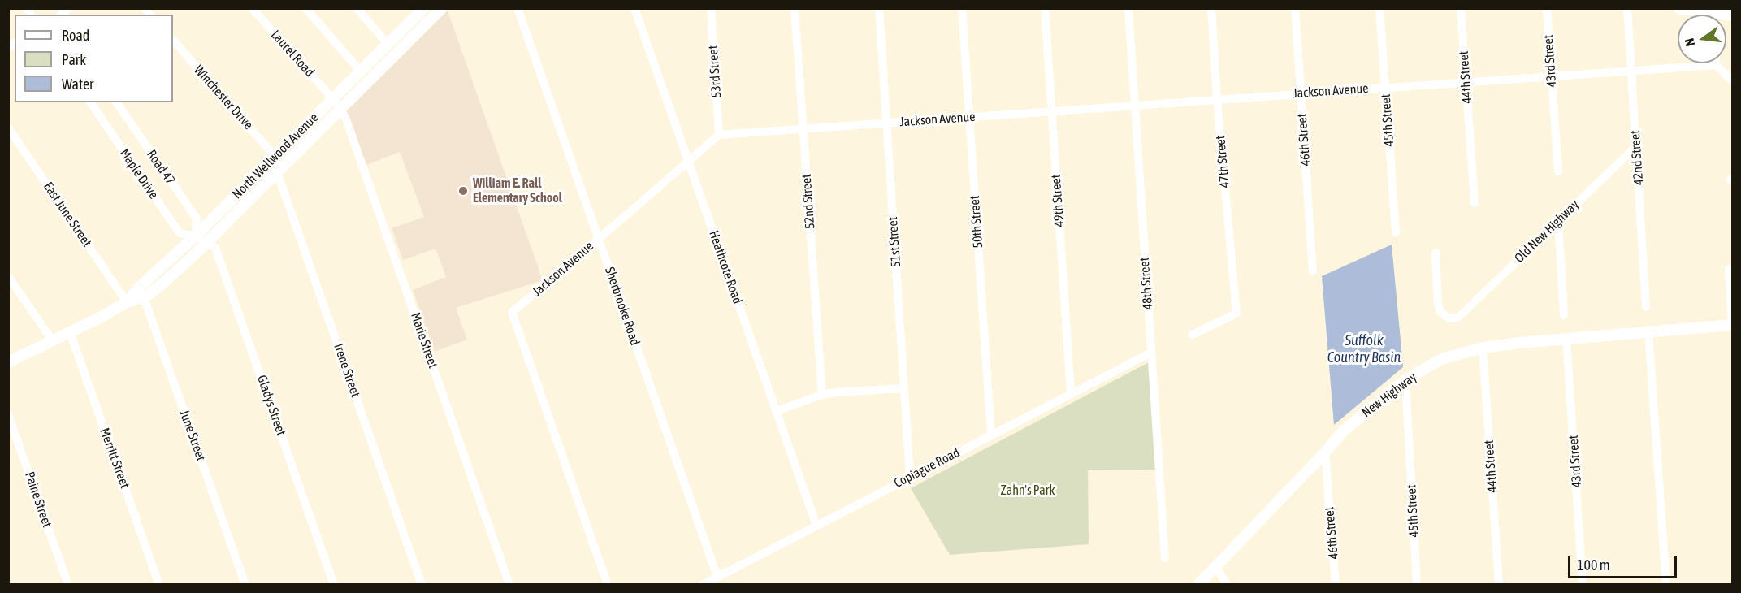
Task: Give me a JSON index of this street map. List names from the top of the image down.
{
  "streets": {
    "main road": ["North Wellwood Avenue", "New Highway"],
    "street": [
      "Laurel Road",
      "43rd Street",
      "53rd Street",
      "44th Street",
      "Jackson Avenue",
      "Winchester Drive",
      "45th Street",
      "46th Street",
      "42nd Street",
      "47th Street",
      "Road 47",
      "Maple Drive",
      "49th Street",
      "52nd Street",
      "East June Street",
      "50th Street",
      "Old New Highway",
      "51st Street",
      "Heathcote Road",
      "48th Street",
      "Sherbrooke Road",
      "Marie Street",
      "Irene Street",
      "Gladys Street",
      "June Street",
      "Merritt Street",
      "Copiague Road",
      "Paine Street"
    ]
  },
  "crossings": [
    ["Laurel Road", "North Wellwood Avenue"],
    ["Laurel Road", "Marie Street"],
    ["43rd Street", "Jackson Avenue"],
    ["43rd Street", "New Highway"],
    ["53rd Street", "Jackson Avenue"],
    ["44th Street", "Jackson Avenue"],
    ["44th Street", "New Highway"],
    ["Jackson Avenue", "45th Street"],
    ["Jackson Avenue", "46th Street"],
    ["Jackson Avenue", "42nd Street"],
    ["Jackson Avenue", "47th Street"],
    ["Jackson Avenue", "49th Street"],
    ["Jackson Avenue", "52nd Street"],
    ["Jackson Avenue", "50th Street"],
    ["Jackson Avenue", "51st Street"],
    ["Jackson Avenue", "Heathcote Road"],
    ["Jackson Avenue", "48th Street"],
    ["Jackson Avenue", "Sherbrooke Road"],
    ["Winchester Drive", "North Wellwood Avenue"],
    ["Winchester Drive", "Irene Street"],
    ["45th Street", "New Highway"],
    ["46th Street", "New Highway"],
    ["North Wellwood Avenue", "Road 47"],
    ["North Wellwood Avenue", "Maple Drive"],
    ["North Wellwood Avenue", "East June Street"],
    ["North Wellwood Avenue", "Marie Street"],
    ["North Wellwood Avenue", "Irene Street"],
    ["North Wellwood Avenue", "Gladys Street"],
    ["North Wellwood Avenue", "June Street"],
    ["North Wellwood Avenue", "Merritt Street"],
    ["42nd Street", "Old New Highway"],
    ["Road 47", "Maple Drive"],
    ["Road 47", "Gladys Street"],
    ["Maple Drive", "Gladys Street"],
    ["49th Street", "Copiague Road"],
    ["50th Street", "Copiague Road"],
    ["51st Street", "Copiague Road"],
    ["Heathcote Road", "Copiague Road"],
    ["48th Street", "Copiague Road"],
    ["Sherbrooke Road", "Copiague Road"]
  ],
  "water": ["Suffolk Country Basin"],
  "parks": ["Zahn's Park"],
  "places": ["William E. Rall Elementary School"],
  "legend": ["Road", "Park", "Water"],
  "scale_bar": "100 m",
  "north": "left"
}
